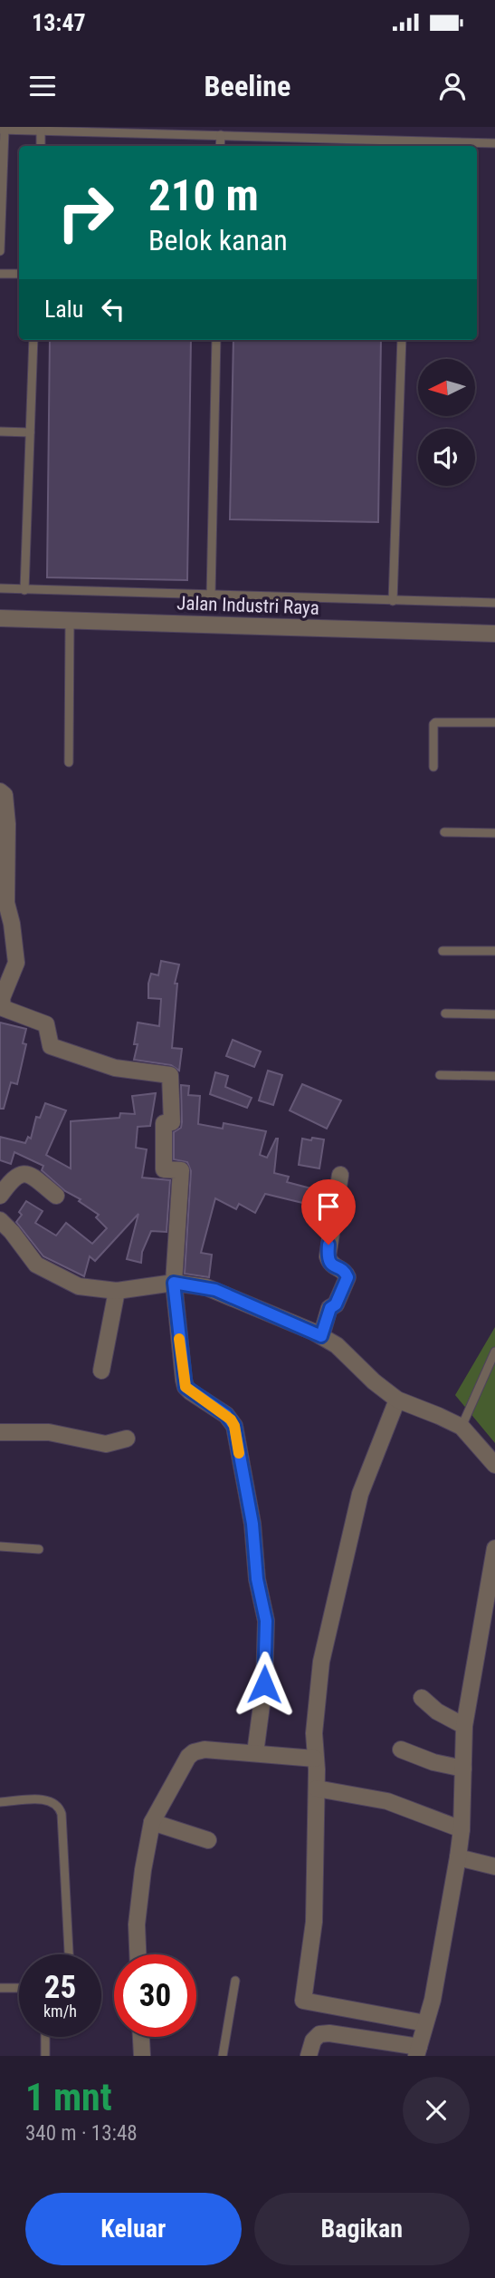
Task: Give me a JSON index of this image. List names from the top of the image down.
{
  "streets": {
    "street": ["Jalan Industri Raya"]
  },
  "north": "left",
  "page": {
    "status": "13:47",
    "header": "Beeline",
    "turn": ["210 m", "Belok kanan"],
    "then": "Lalu",
    "speed": "25 km/h",
    "limit": "30",
    "heading": ["1 mnt", "340 m · 13:48"],
    "buttons": ["Keluar", "Bagikan"]
  }
}
